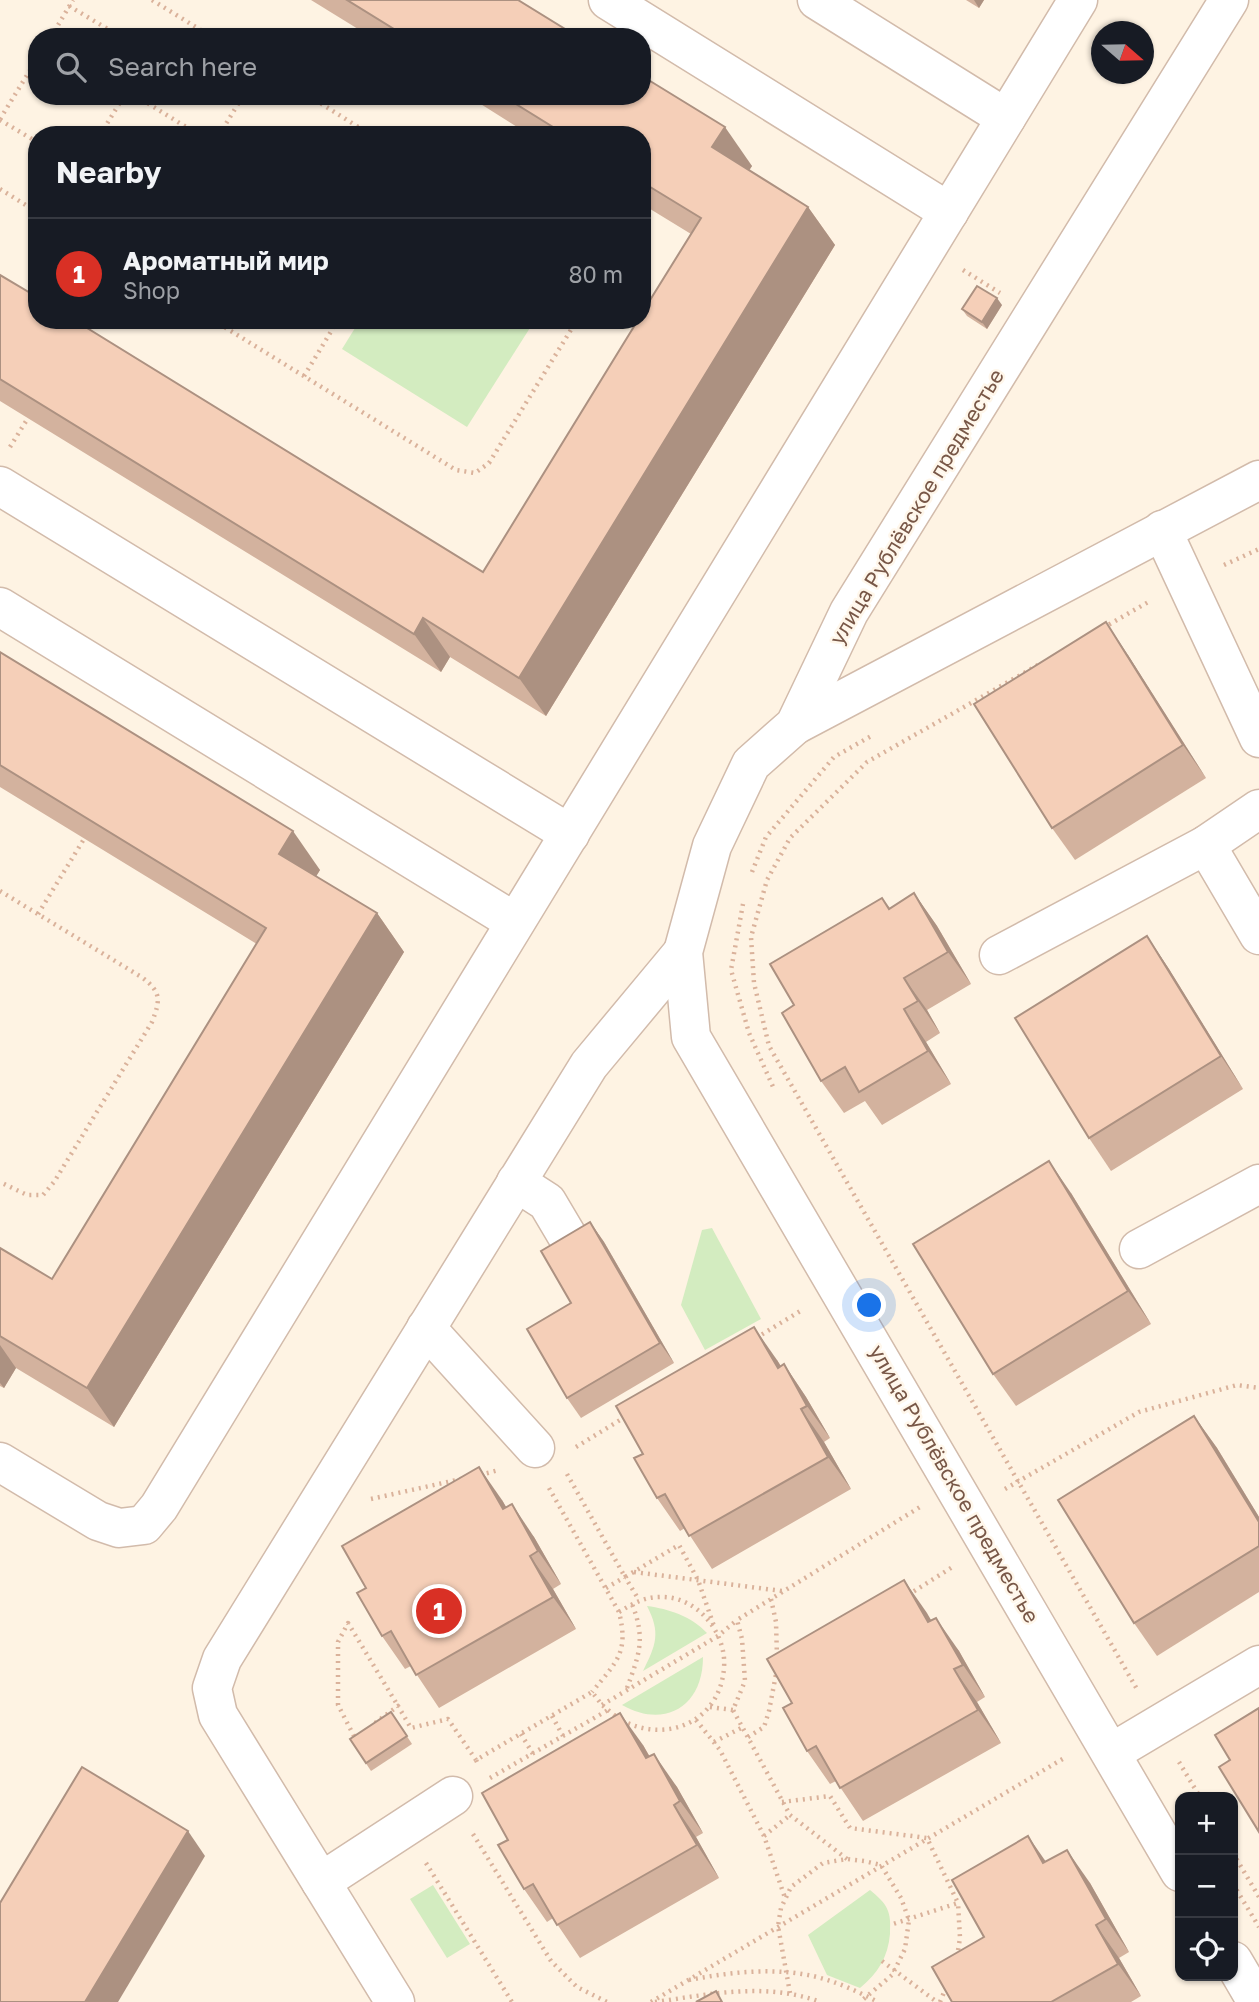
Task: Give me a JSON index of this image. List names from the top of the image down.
{
  "streets": {
    "street": ["улица Рублёвское предместье"]
  },
  "north": "right",
  "page": {
    "search": "Search here",
    "heading": "Nearby",
    "list": [
      {
        "mark": "1",
        "name": "Ароматный мир",
        "note": "Shop",
        "value": "80 m"
      }
    ],
    "pins": "1",
    "map_buttons": ["+", "−"]
  }
}
